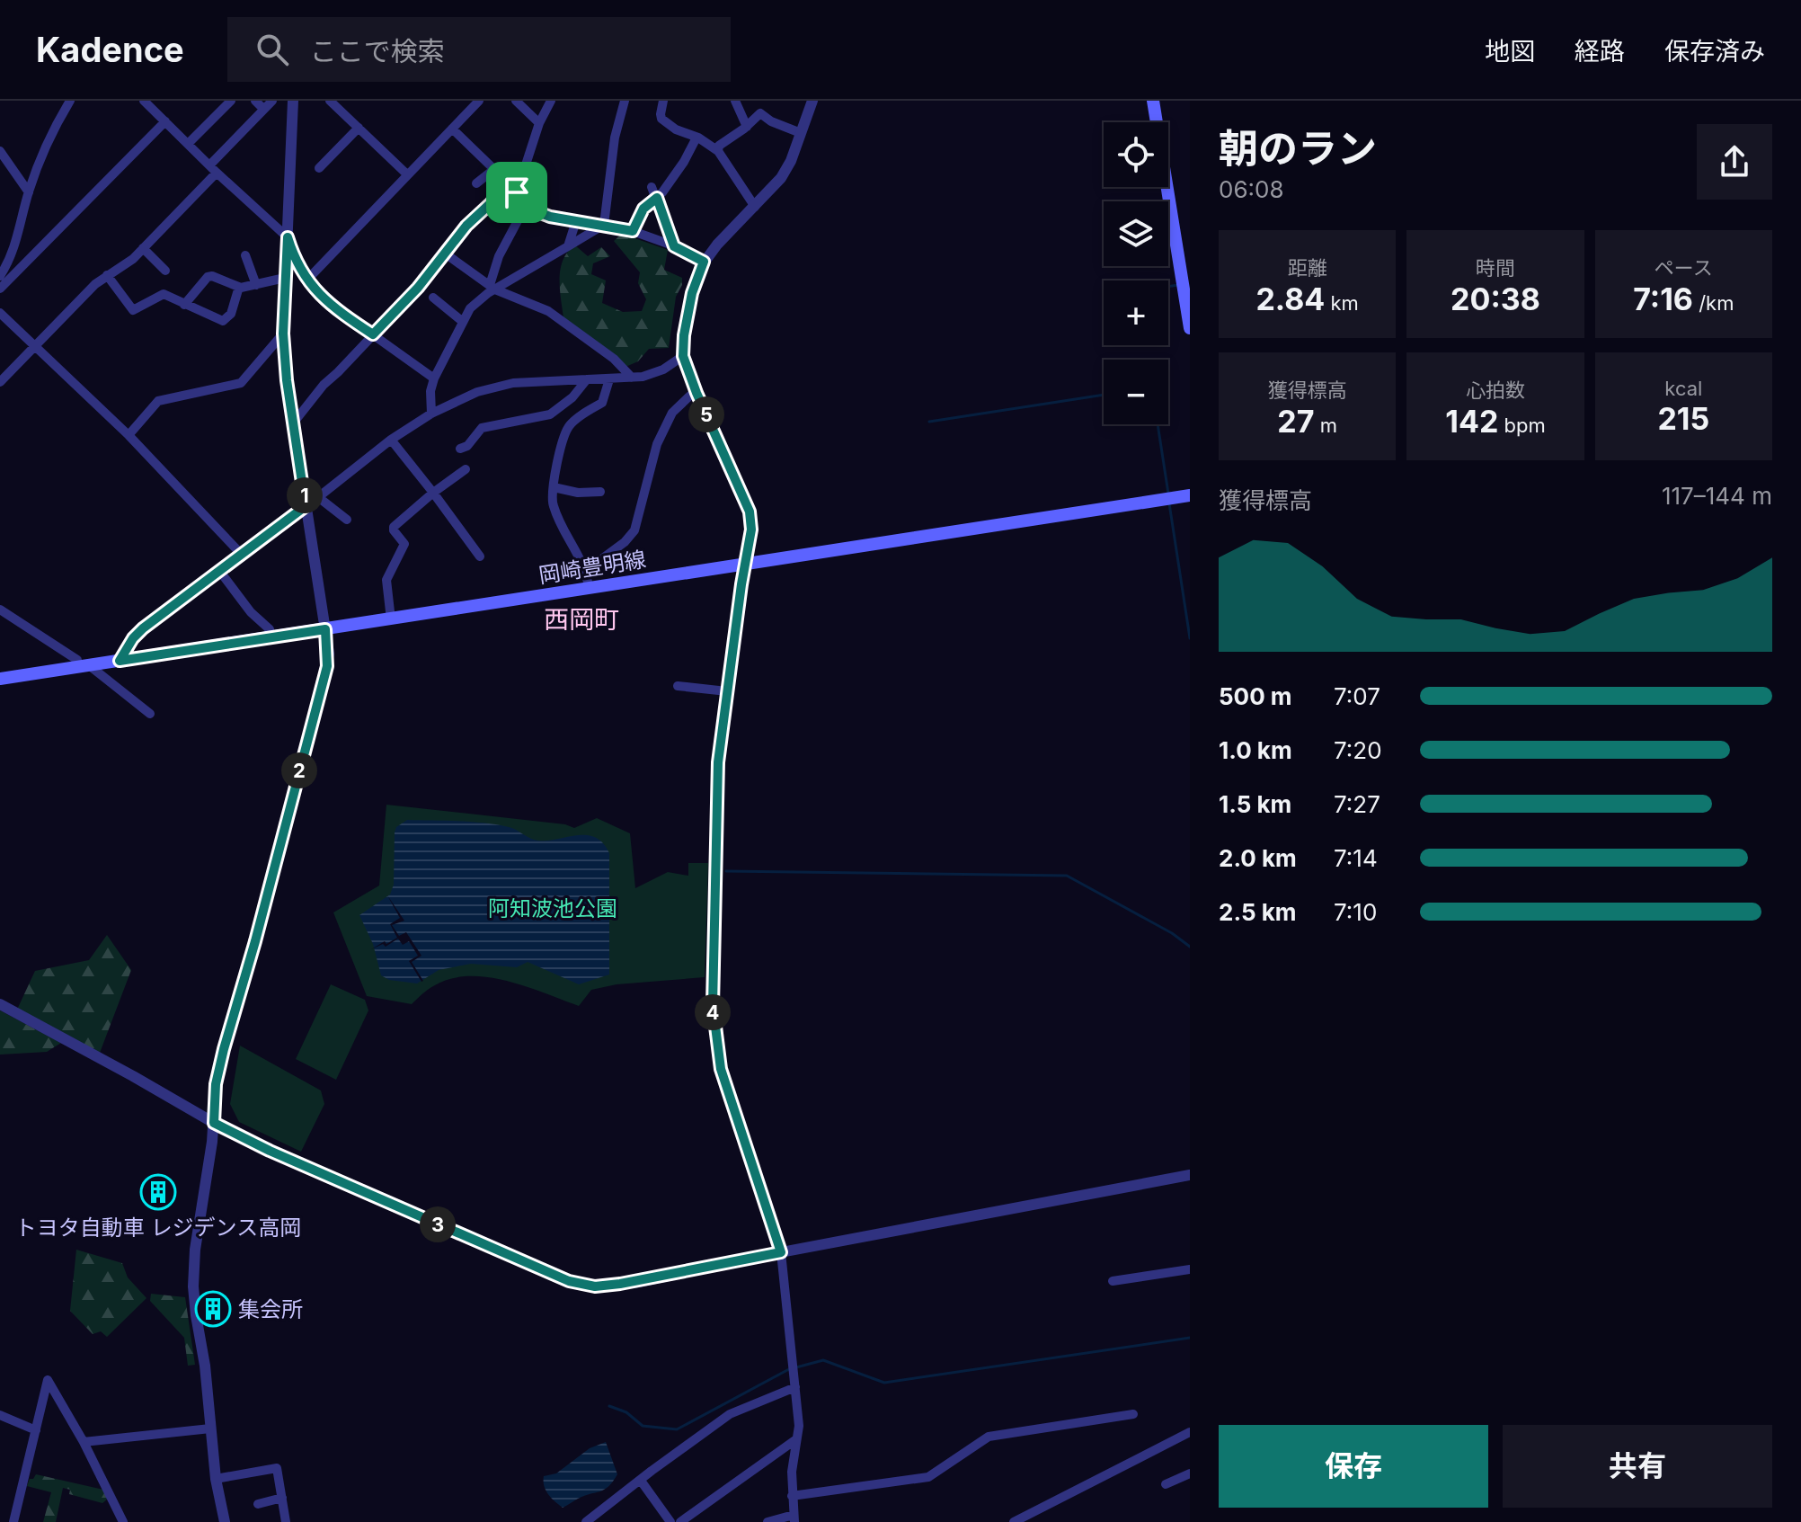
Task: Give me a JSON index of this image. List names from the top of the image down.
{
  "streets": {
    "main road": ["岡崎豊明線"]
  },
  "districts": ["西岡町"],
  "parks": ["阿知波池公園"],
  "places": {
    "building": ["トヨタ自動車 レジデンス高岡", "集会所"]
  },
  "page": {
    "header": "Kadence",
    "search": "ここで検索",
    "nav": ["地図", "経路", "保存済み"],
    "heading": ["朝のラン", "06:08"],
    "map_buttons": ["+", "−"],
    "stats": [
      ["距離", "2.84 km"],
      ["時間", "20:38"],
      ["ペース", "7:16 /km"],
      ["獲得標高", "27 m"],
      ["心拍数", "142 bpm"],
      ["kcal", "215"]
    ],
    "pins": [
      "5",
      "1",
      "2",
      "4",
      "3"
    ],
    "chart": ["獲得標高", "117–144 m"],
    "list": [
      {
        "name": "500 m",
        "note": "7:07"
      },
      {
        "name": "1.0 km",
        "note": "7:20"
      },
      {
        "name": "1.5 km",
        "note": "7:27"
      },
      {
        "name": "2.0 km",
        "note": "7:14"
      },
      {
        "name": "2.5 km",
        "note": "7:10"
      }
    ],
    "buttons": ["保存", "共有"]
  }
}
